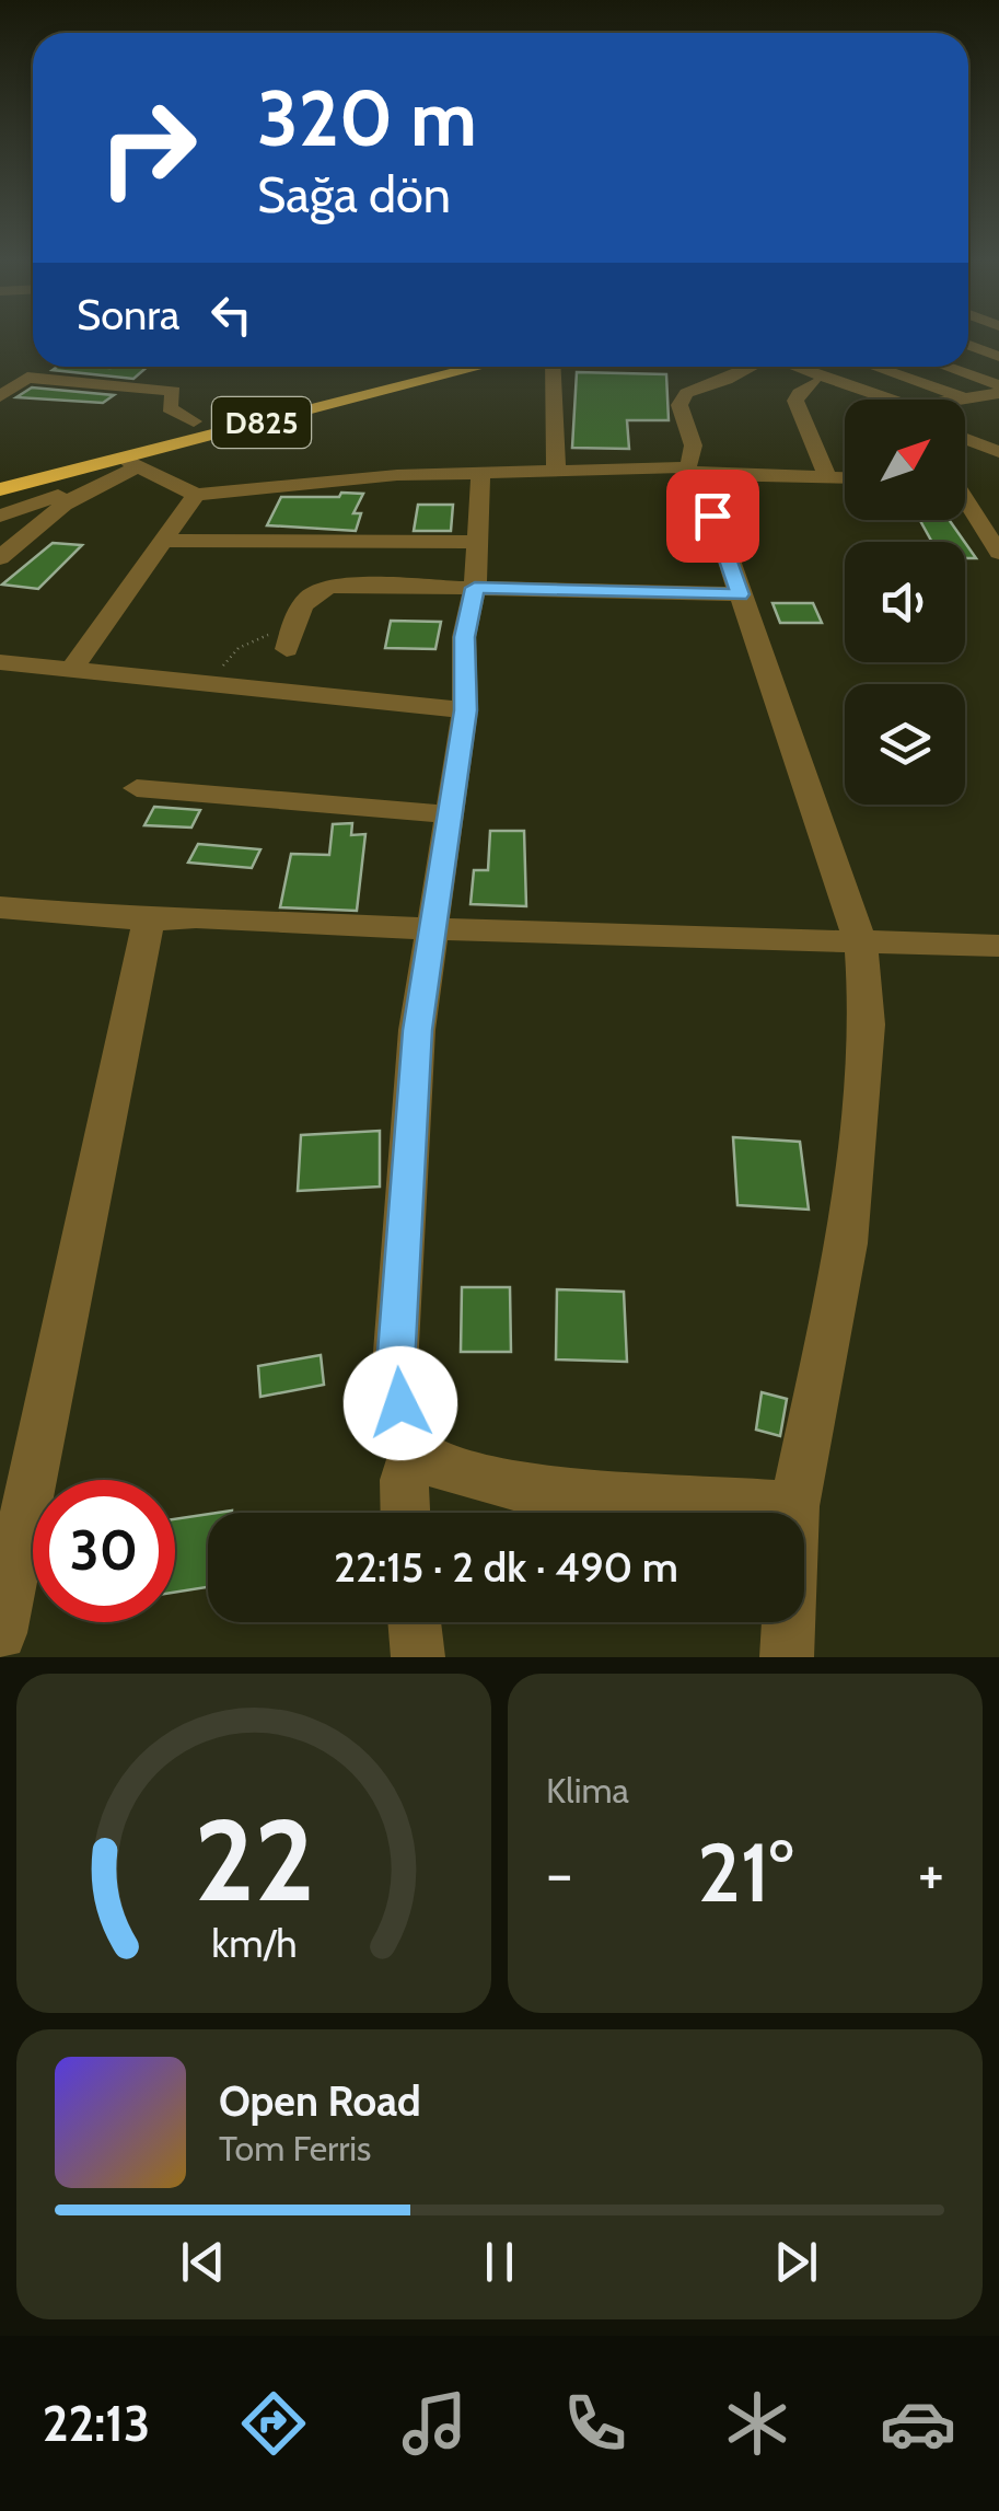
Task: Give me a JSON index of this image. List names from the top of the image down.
{
  "streets": {
    "highway": ["D825"]
  },
  "north": "top right",
  "page": {
    "turn": ["320 m", "Sağa dön"],
    "then": "Sonra",
    "limit": "30",
    "trip": "22:15 · 2 dk · 490 m",
    "tile": "Klima",
    "heat": ["−", "21°", "+"],
    "song": ["Open Road", "Tom Ferris"],
    "tabs": "22:13",
    "gauge": ["22", "km/h"]
  }
}
